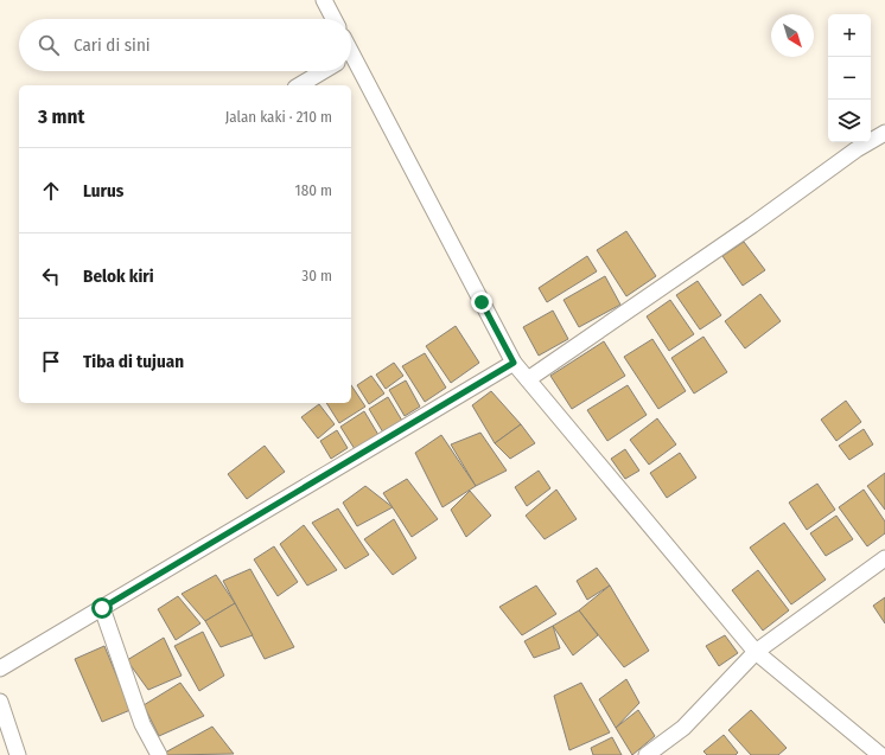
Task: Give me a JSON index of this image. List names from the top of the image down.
{
  "north": "bottom right",
  "page": {
    "map_buttons": ["+", "−"],
    "search": "Cari di sini",
    "heading": ["3 mnt", "Jalan kaki · 210 m"],
    "list": [
      ["Lurus", "180 m"],
      ["Belok kiri", "30 m"],
      "Tiba di tujuan"
    ]
  }
}
